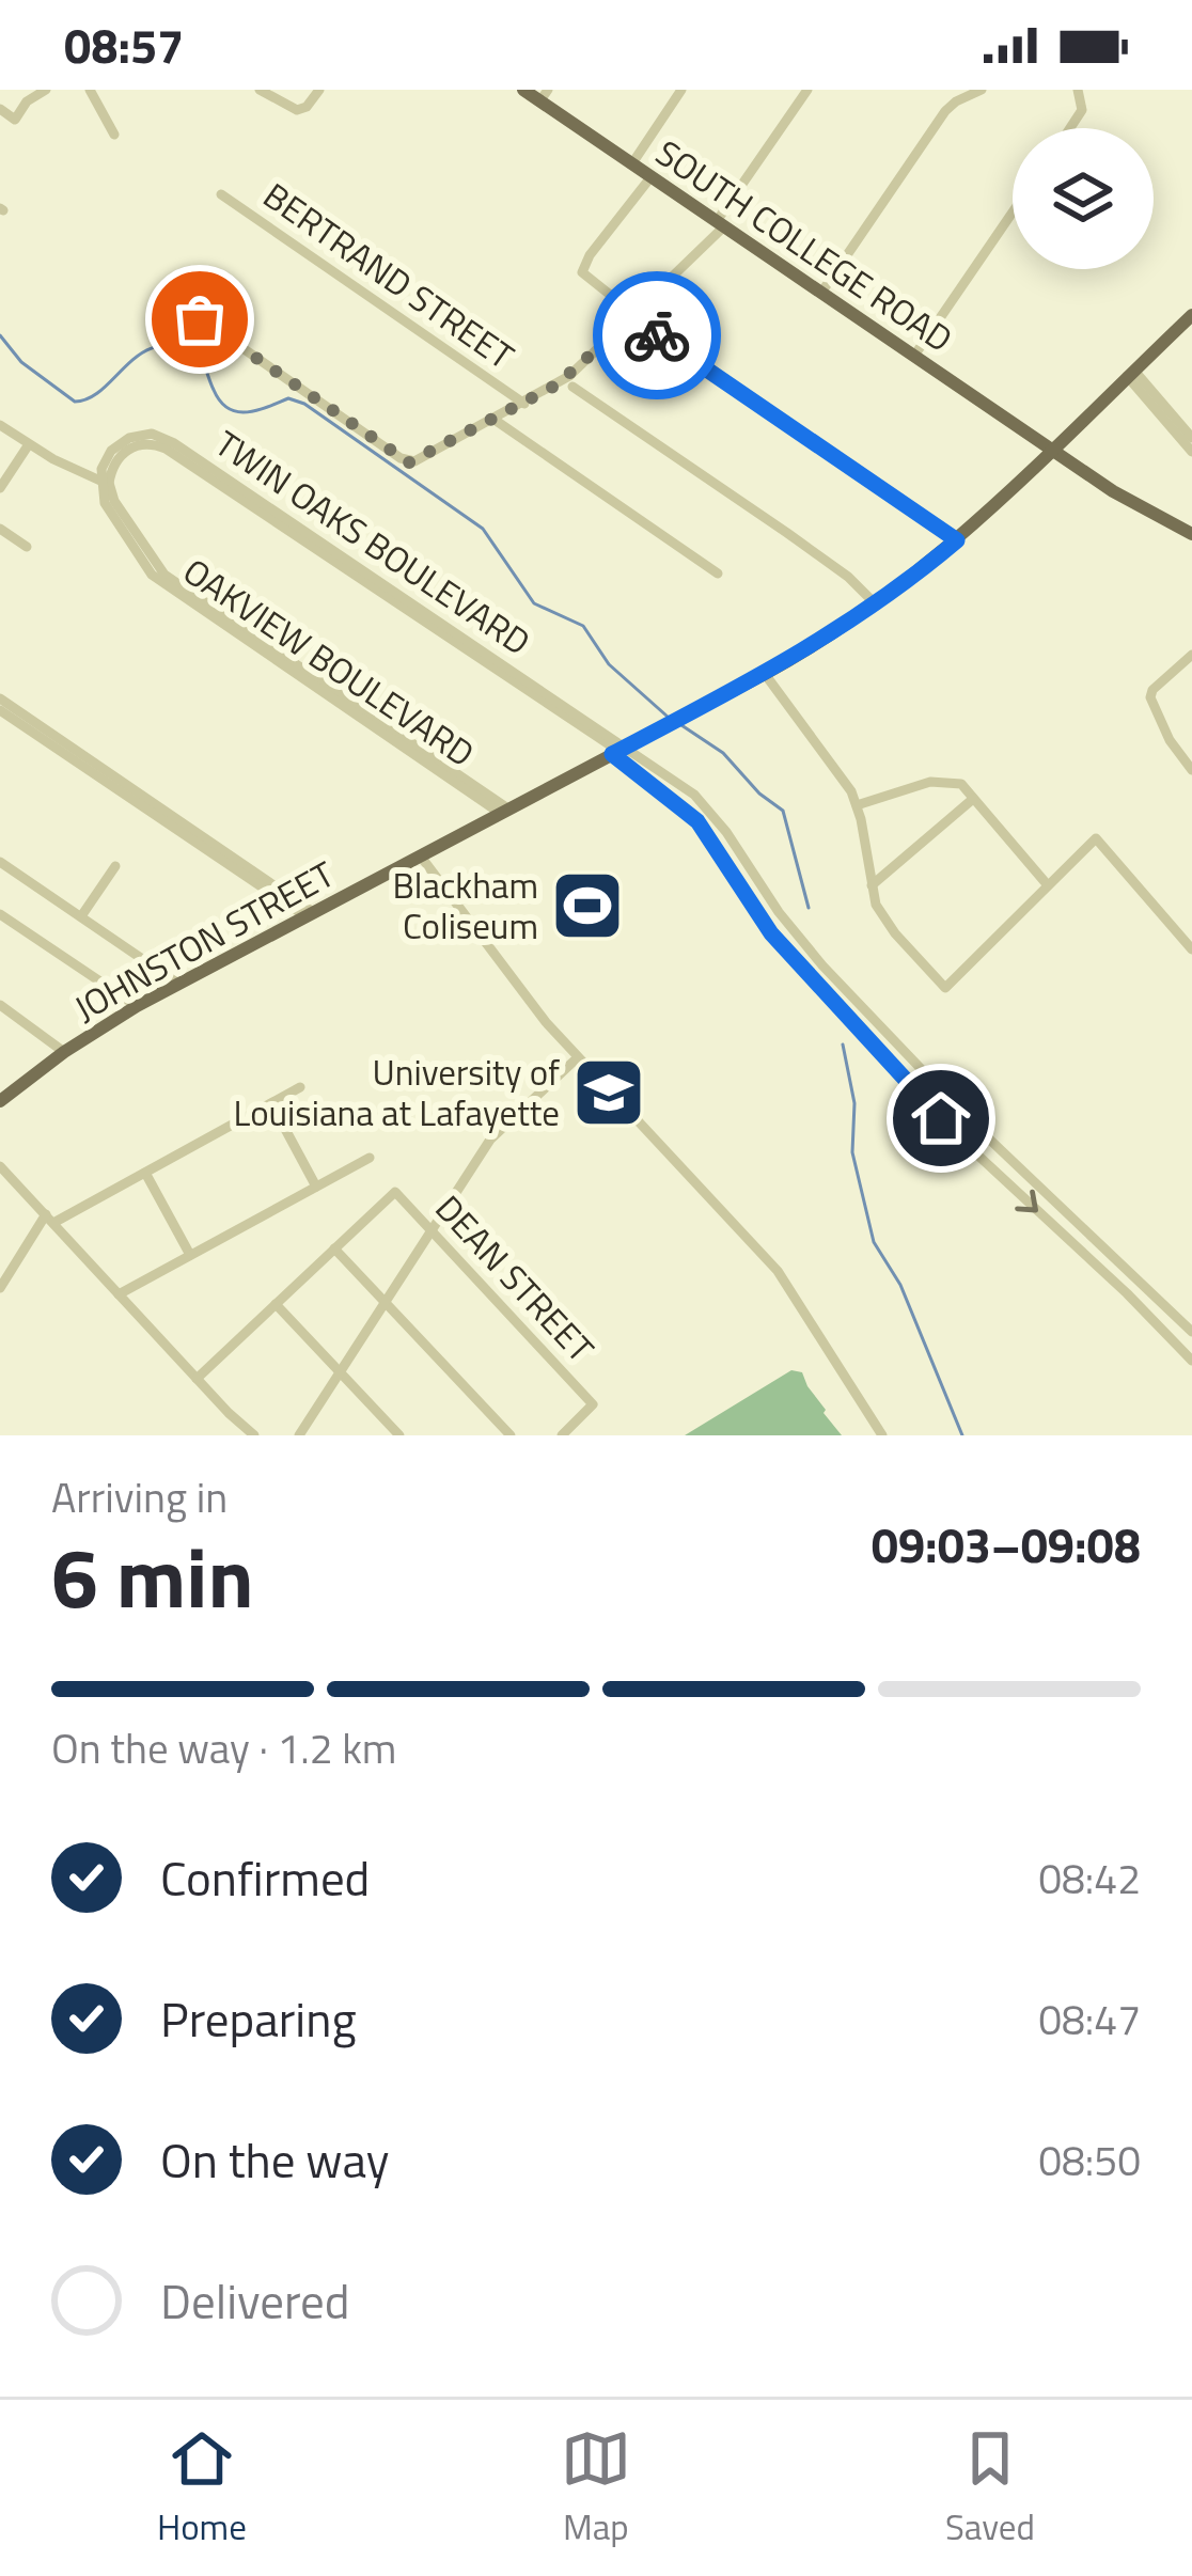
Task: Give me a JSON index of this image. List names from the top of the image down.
{
  "streets": {
    "main road": ["SOUTH COLLEGE ROAD", "JOHNSTON STREET"],
    "street": [
      "BERTRAND STREET",
      "TWIN OAKS BOULEVARD",
      "OAKVIEW BOULEVARD",
      "DEAN STREET"
    ]
  },
  "crossings": [
    ["SOUTH COLLEGE ROAD", "JOHNSTON STREET"],
    ["TWIN OAKS BOULEVARD", "OAKVIEW BOULEVARD"],
    ["TWIN OAKS BOULEVARD", "JOHNSTON STREET"],
    ["OAKVIEW BOULEVARD", "JOHNSTON STREET"]
  ],
  "places": {
    "sports": ["Blackham Coliseum"],
    "school or university": ["University of Louisiana at Lafayette"]
  },
  "page": {
    "status": "08:57",
    "heading": ["6 min", "Arriving in", "09:03–09:08"],
    "bar": "On the way · 1.2 km",
    "list": [
      ["Confirmed", "08:42"],
      ["Preparing", "08:47"],
      ["On the way", "08:50"],
      "Delivered"
    ],
    "tabs": ["Home", "Map", "Saved"]
  }
}
